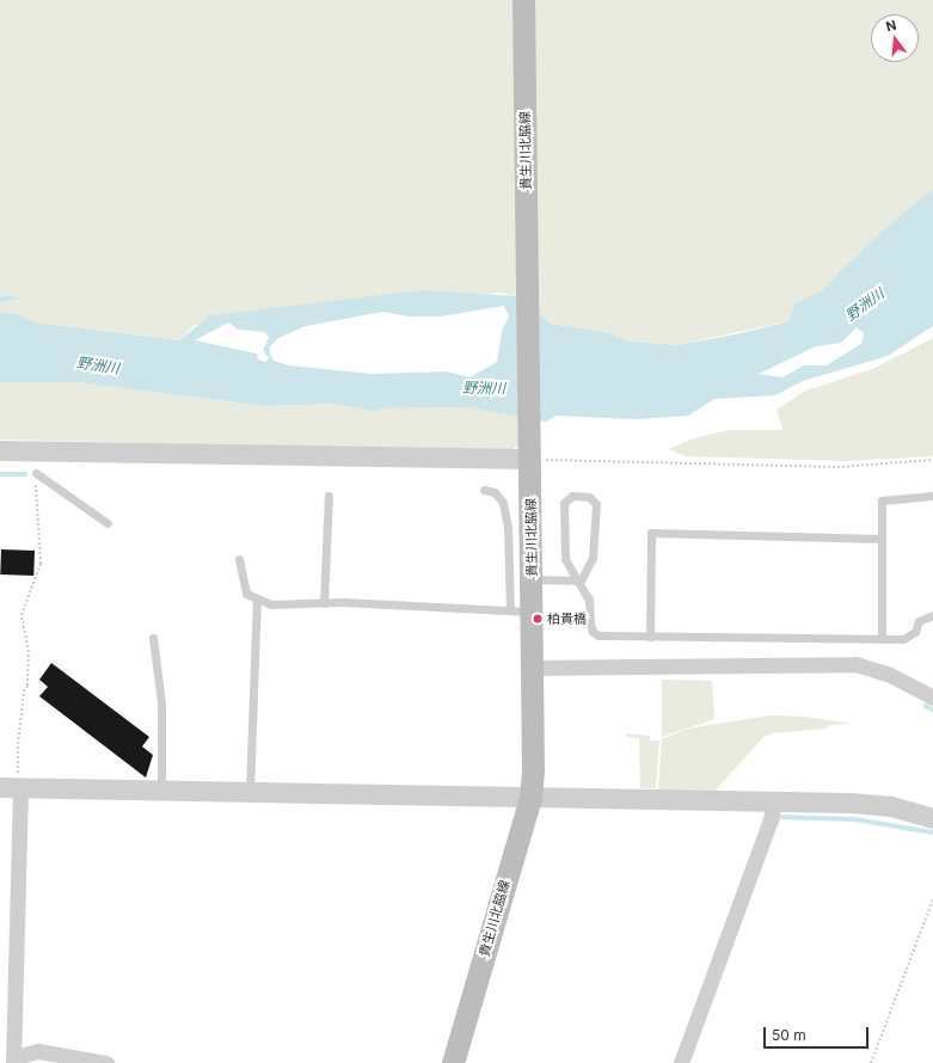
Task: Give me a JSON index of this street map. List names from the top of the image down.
{
  "streets": {
    "main road": ["貴生川北脇線"]
  },
  "water": ["野洲川"],
  "places": ["柏貴橋"],
  "scale_bar": "50 m",
  "north": "top"
}
